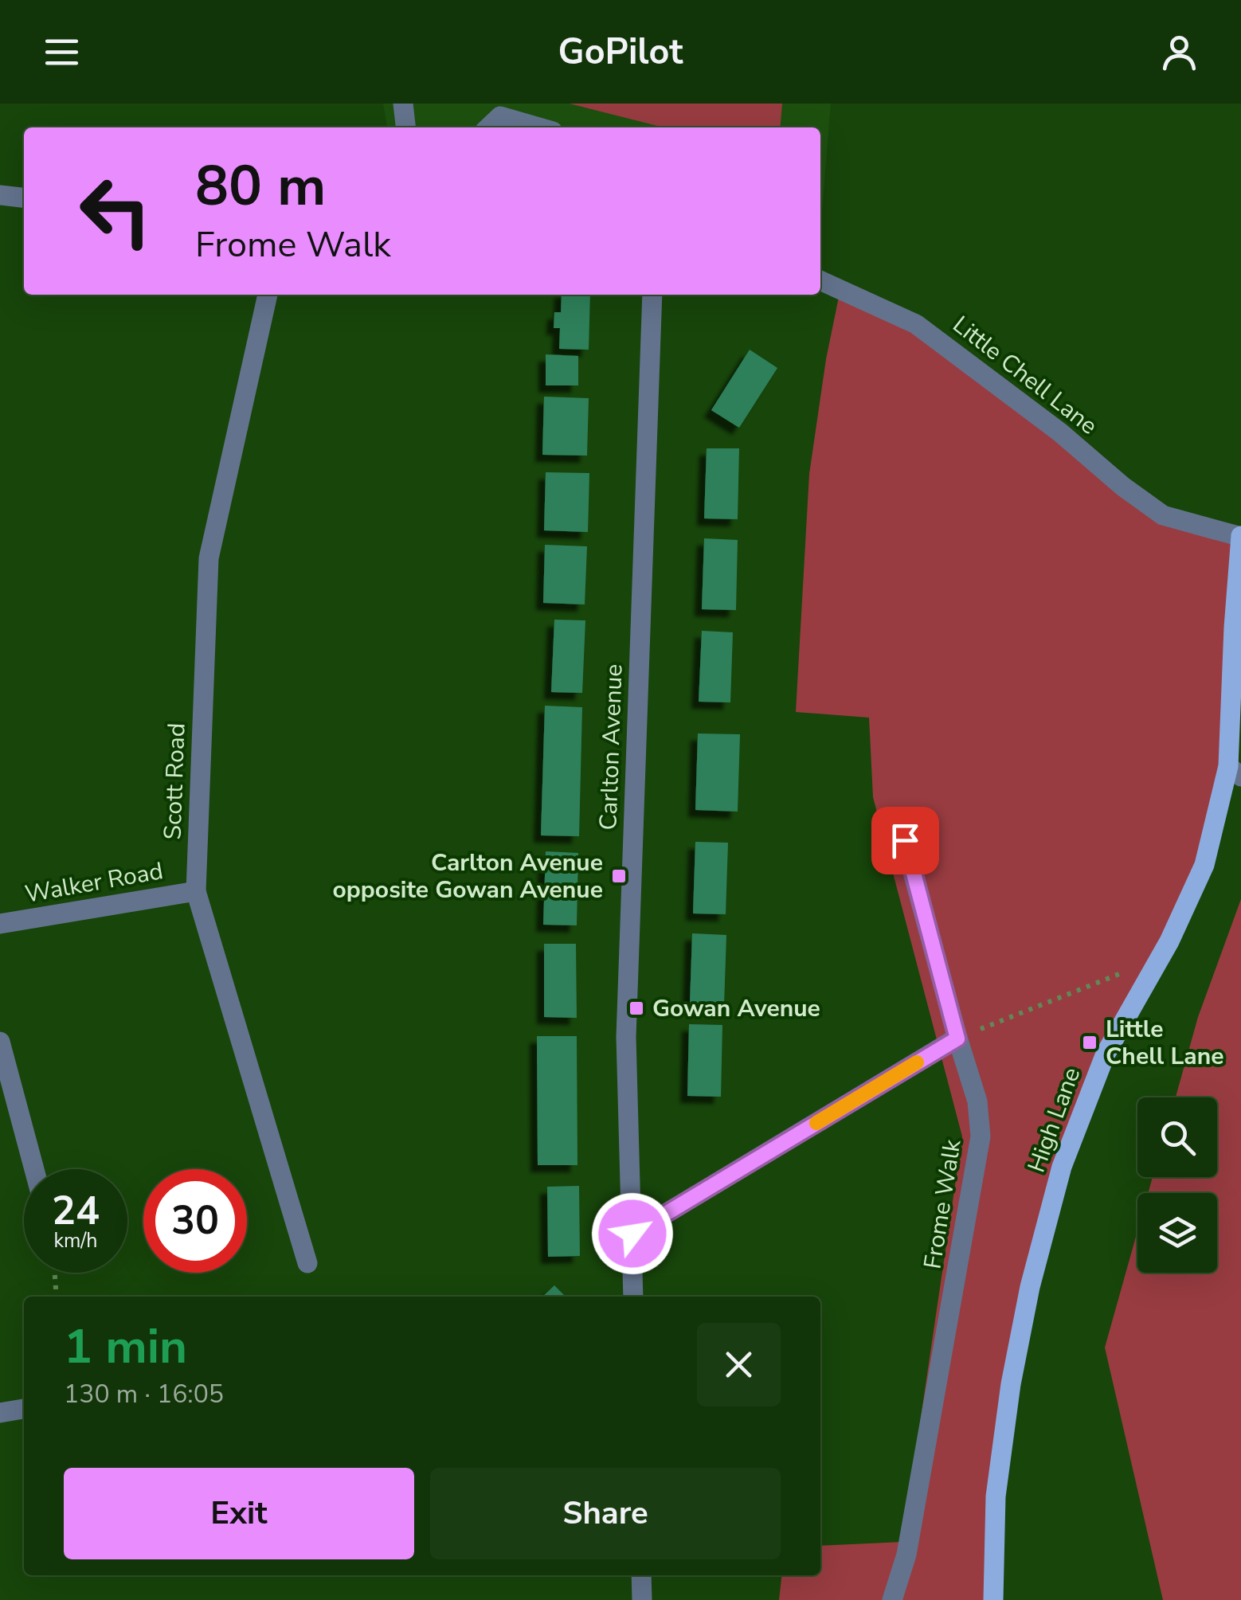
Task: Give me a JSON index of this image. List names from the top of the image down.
{
  "streets": {
    "main road": ["High Lane"],
    "street": [
      "Little Chell Lane",
      "Carlton Avenue",
      "Scott Road",
      "Walker Road",
      "Frome Walk"
    ]
  },
  "crossings": [
    ["Little Chell Lane", "High Lane"],
    ["Scott Road", "Walker Road"]
  ],
  "places": {
    "transit": ["Carlton Avenue opposite Gowan Avenue", "Gowan Avenue", "Little Chell Lane"]
  },
  "page": {
    "header": "GoPilot",
    "turn": ["80 m", "Frome Walk"],
    "speed": "24 km/h",
    "limit": "30",
    "heading": ["1 min", "130 m · 16:05"],
    "buttons": ["Exit", "Share"]
  }
}
